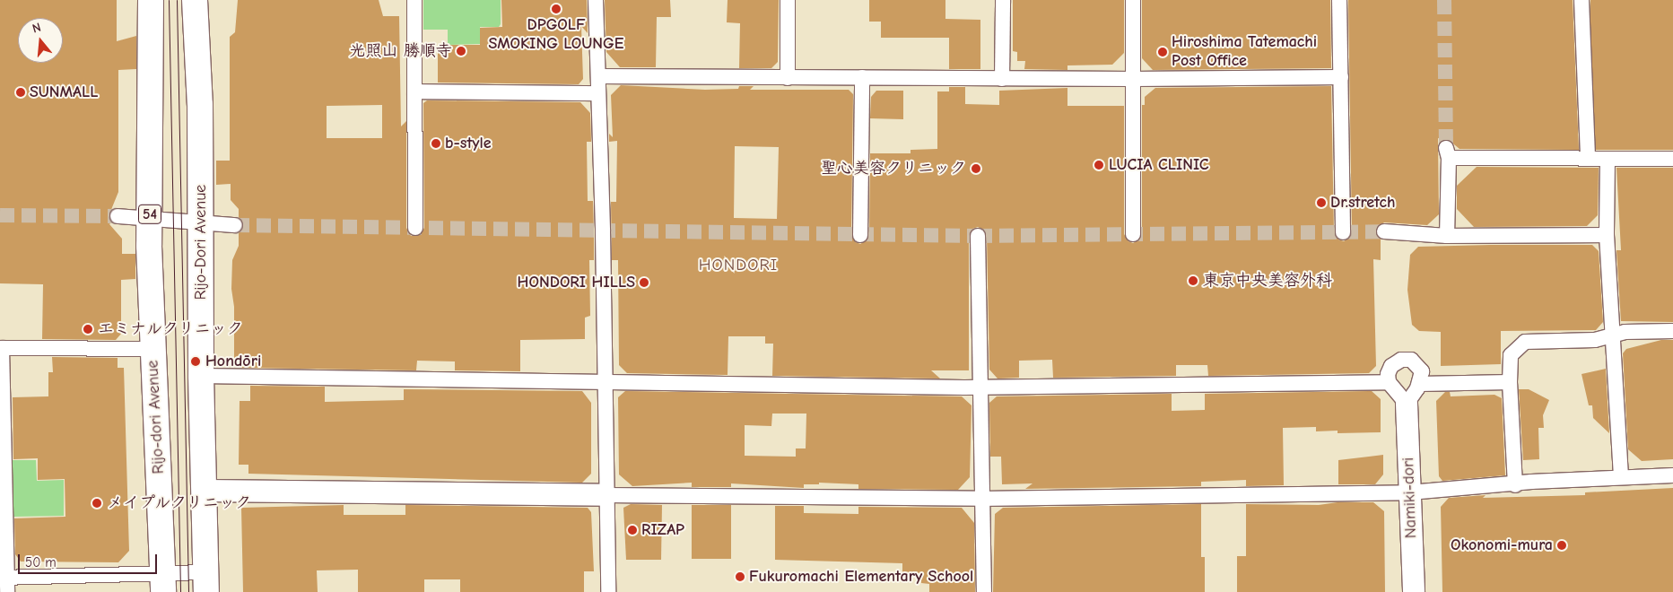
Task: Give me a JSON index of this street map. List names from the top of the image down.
{
  "streets": {
    "highway": ["54", "Rijo-Dori Avenue", "Rijo-dori Avenue"],
    "street": ["Namiki-dori"]
  },
  "districts": ["HONDORI"],
  "places": [
    "DPGOLF SMOKING LOUNGE",
    "光照山 勝順寺",
    "Hiroshima Tatemachi Post Office",
    "SUNMALL",
    "b-style",
    "LUCIA CLINIC",
    "聖心美容クリニック",
    "Dr.stretch",
    "東京中央美容外科",
    "HONDORI HILLS",
    "エミナルクリニック",
    "Hondōri",
    "メイプルクリニック",
    "RIZAP",
    "Okonomi-mura",
    "Fukuromachi Elementary School"
  ],
  "scale_bar": "50 m",
  "north": "top"
}
